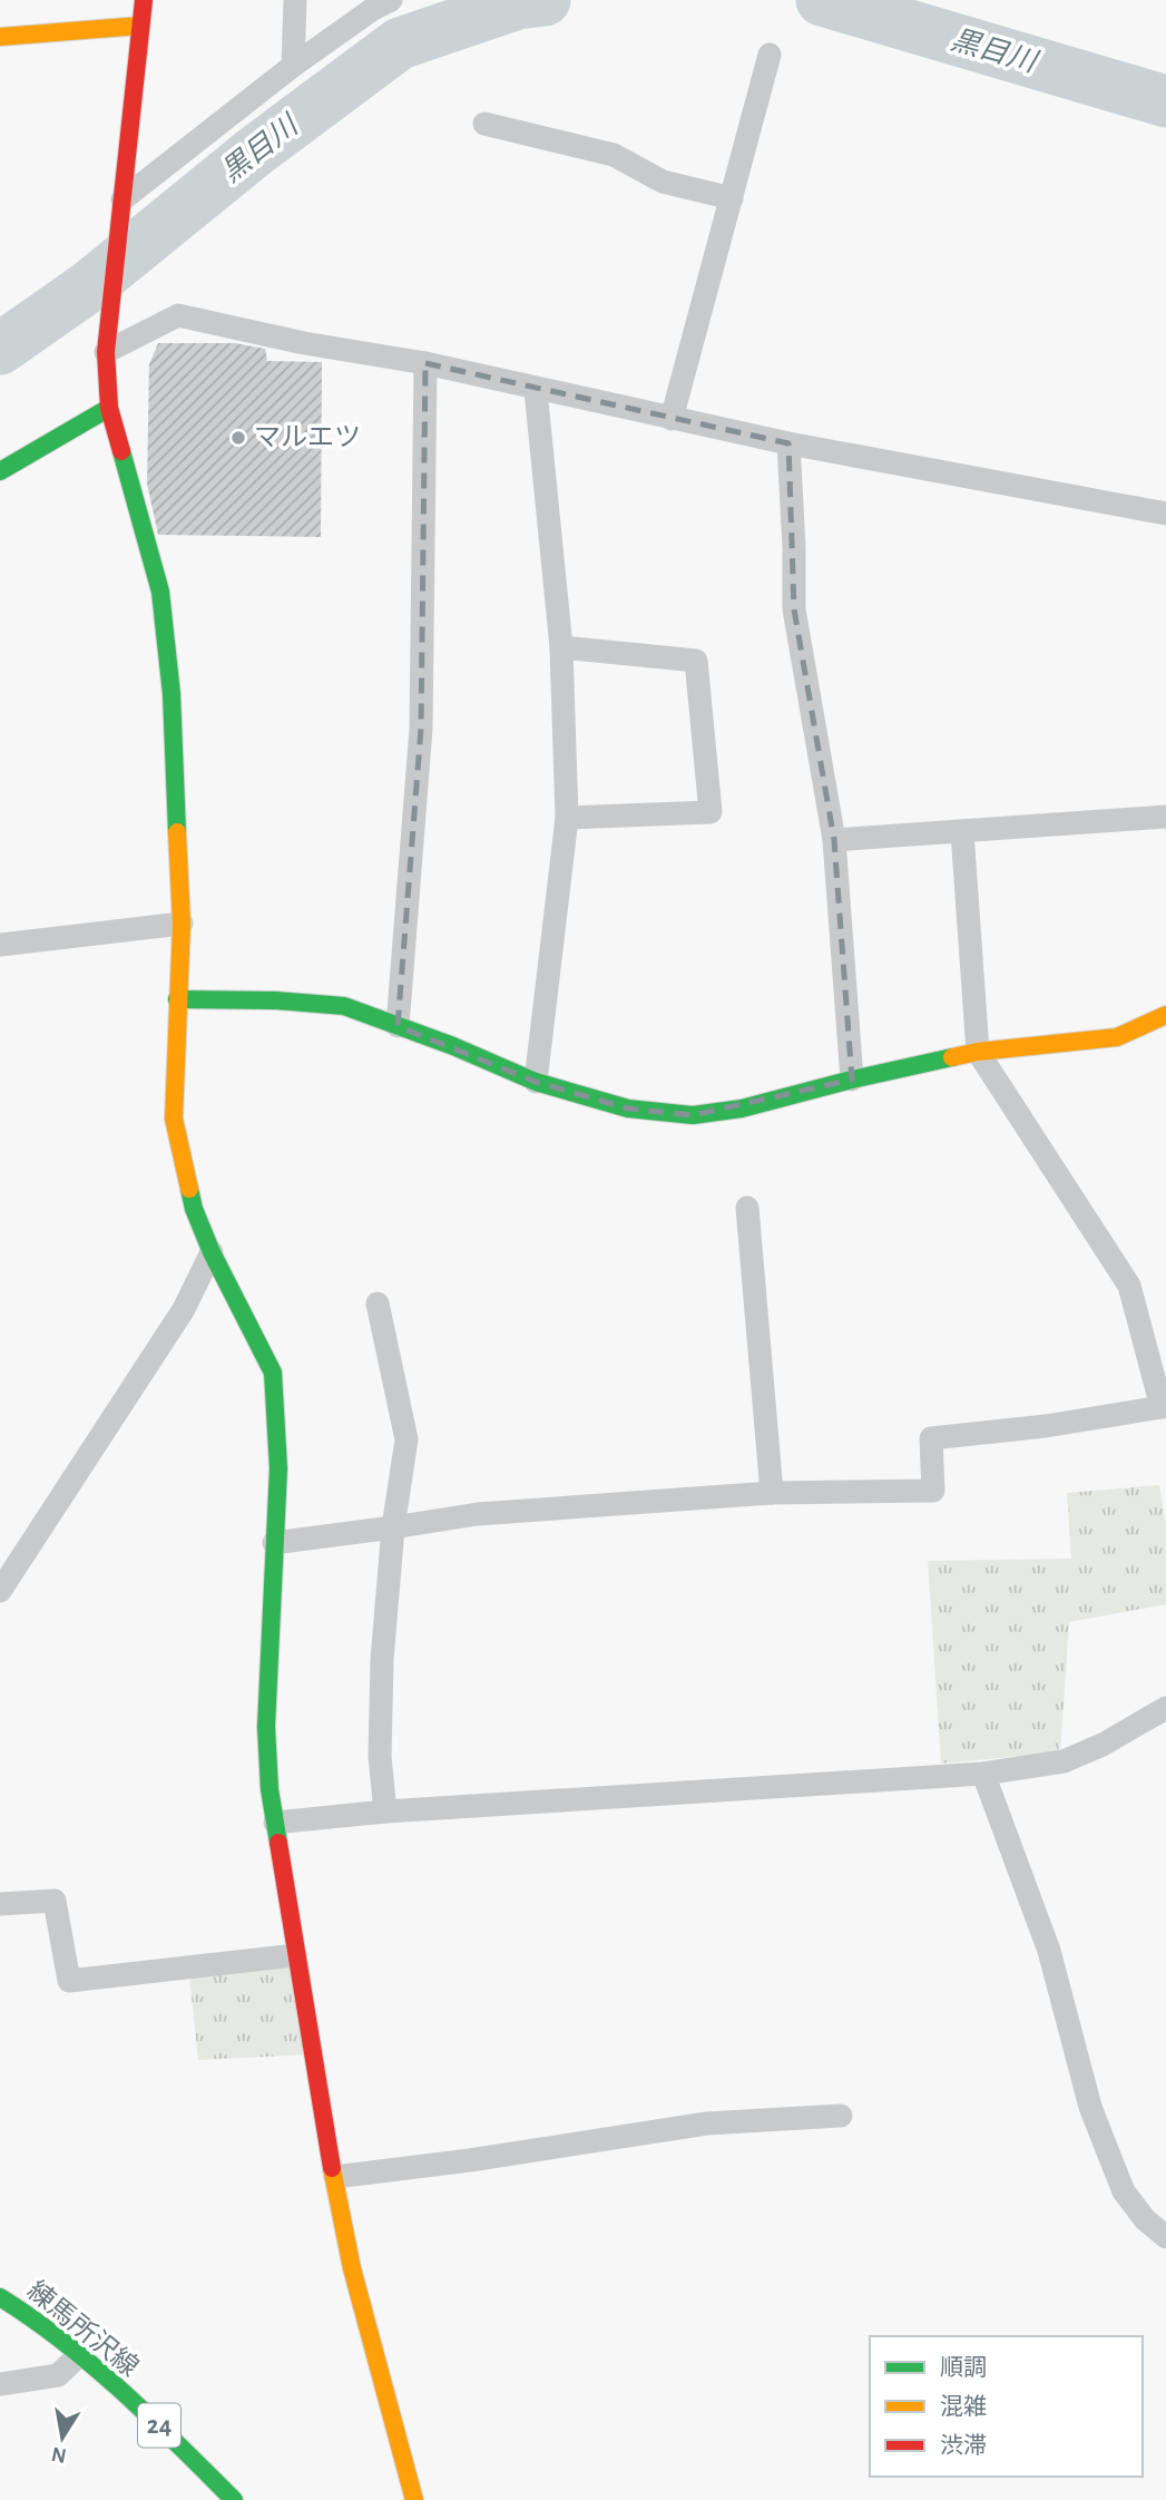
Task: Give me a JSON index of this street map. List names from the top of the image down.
{
  "streets": {
    "street": ["練馬所沢線", "24"]
  },
  "water": ["黒目川"],
  "places": ["マルエツ"],
  "legend": ["順調", "混雑", "渋滞"],
  "north": "bottom"
}
